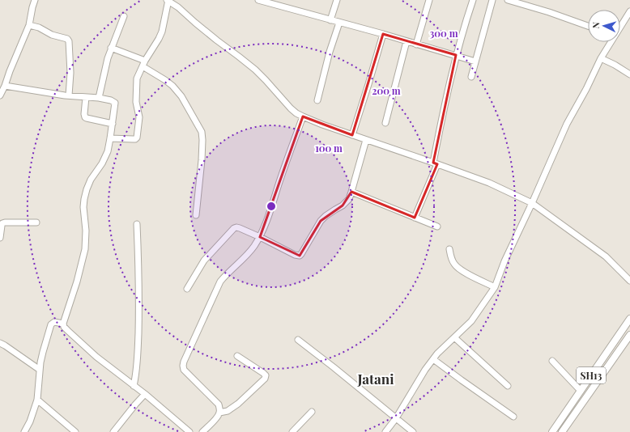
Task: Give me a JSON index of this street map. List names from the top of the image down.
{
  "streets": {
    "main road": ["SH13"]
  },
  "districts": ["Jatani"],
  "north": "left",
  "rings": ["300 m", "200 m", "100 m"]
}
